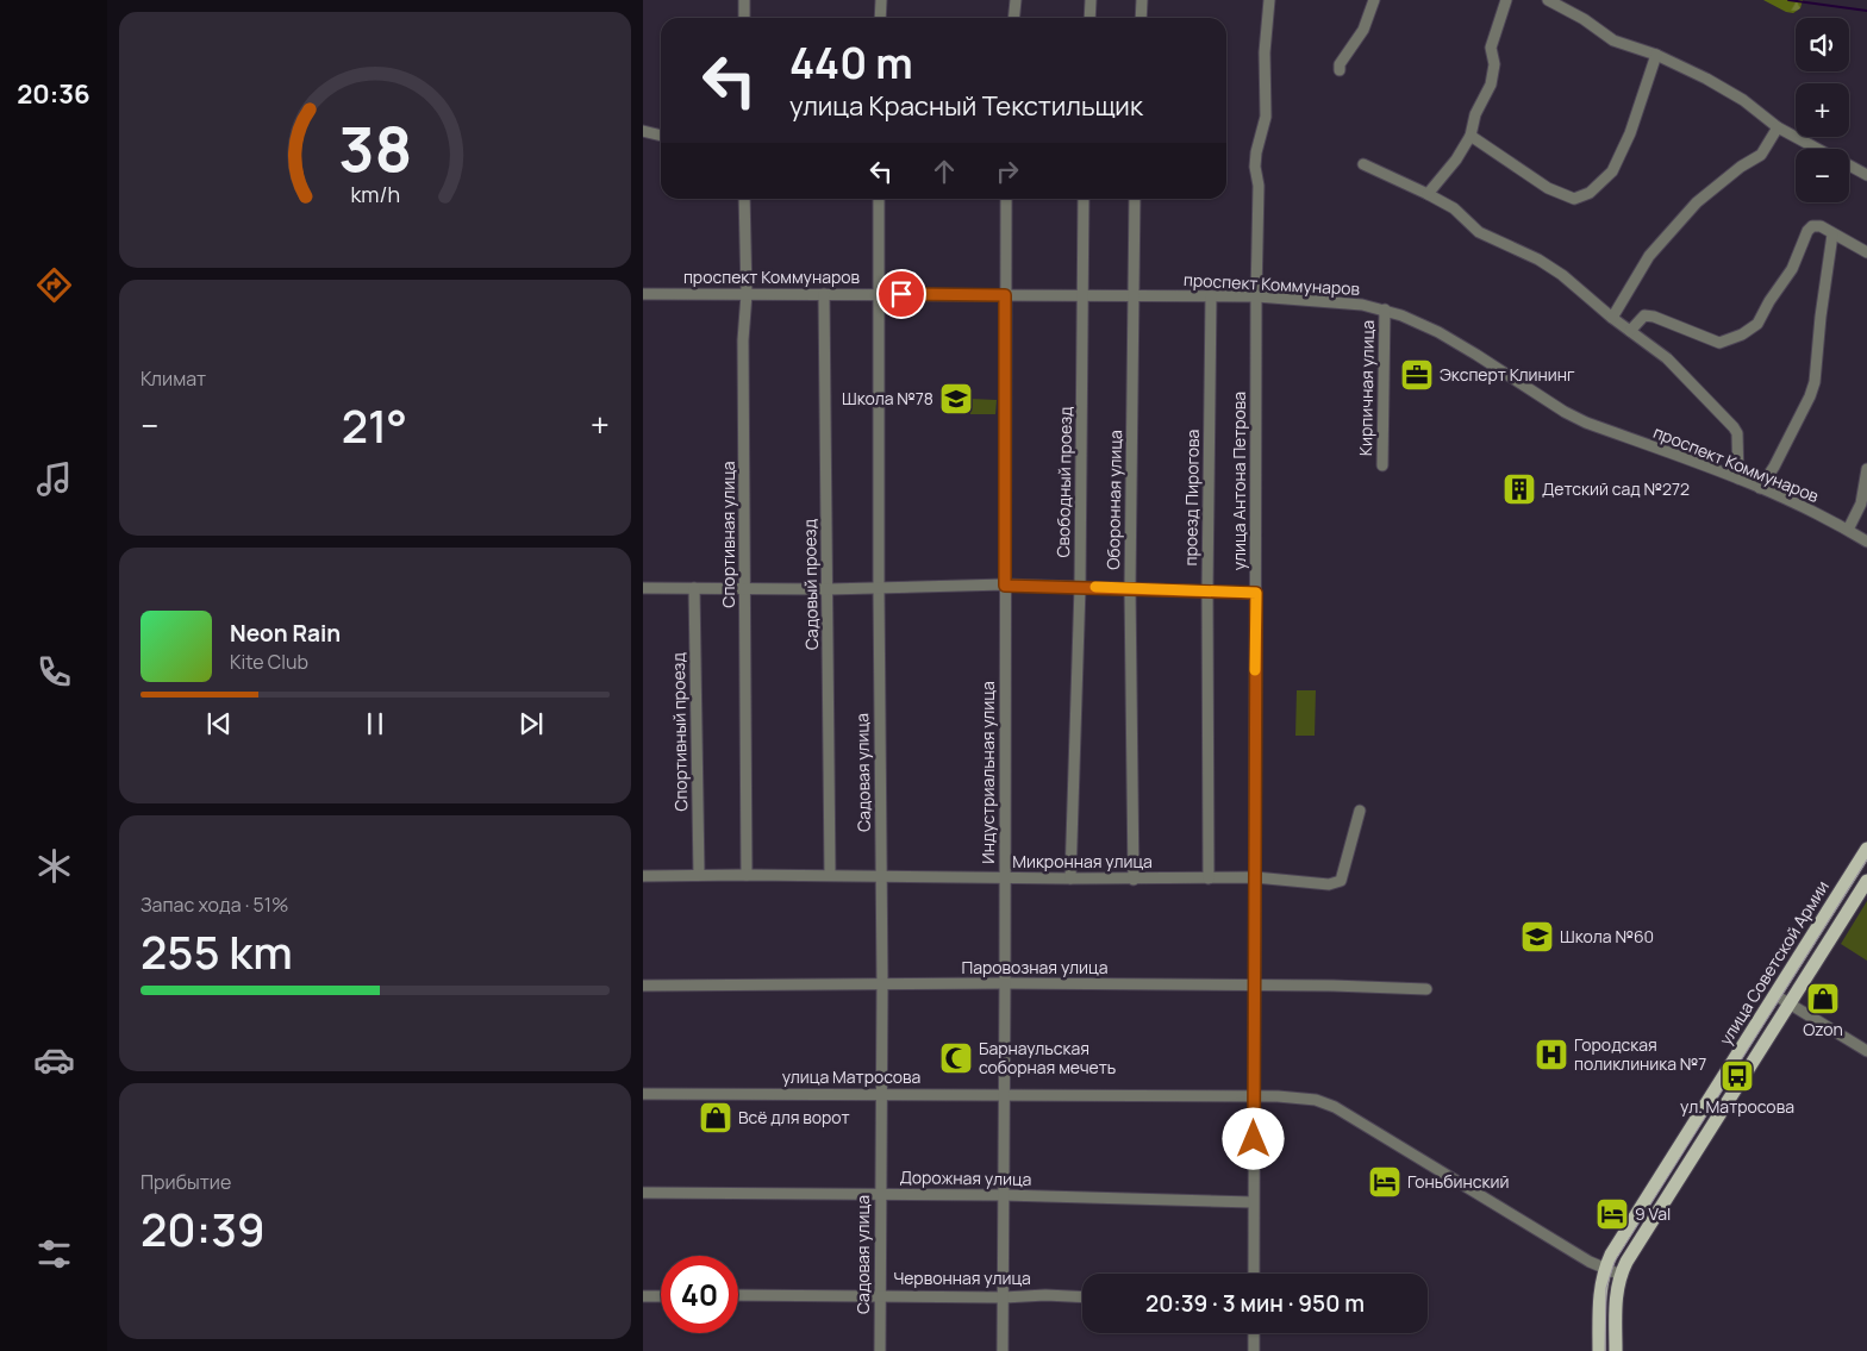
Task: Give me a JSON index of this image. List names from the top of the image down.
{
  "streets": {
    "main road": ["улица Советской Армии"],
    "street": [
      "проспект Коммунаров",
      "Кирпичная улица",
      "улица Антона Петрова",
      "Свободный проезд",
      "проезд Пирогова",
      "Оборонная улица",
      "Спортивная улица",
      "Садовый проезд",
      "Спортивный проезд",
      "Садовая улица",
      "Индустриальная улица",
      "Микронная улица",
      "Паровозная улица",
      "улица Матросова",
      "Дорожная улица",
      "Червонная улица"
    ]
  },
  "crossings": [
    ["проспект Коммунаров", "Кирпичная улица"],
    ["проспект Коммунаров", "улица Антона Петрова"],
    ["проспект Коммунаров", "Свободный проезд"],
    ["проспект Коммунаров", "проезд Пирогова"],
    ["проспект Коммунаров", "Оборонная улица"],
    ["проспект Коммунаров", "Спортивная улица"],
    ["проспект Коммунаров", "Садовый проезд"],
    ["проспект Коммунаров", "Садовая улица"],
    ["проспект Коммунаров", "Индустриальная улица"],
    ["улица Антона Петрова", "Микронная улица"],
    ["улица Антона Петрова", "Паровозная улица"],
    ["улица Антона Петрова", "улица Матросова"],
    ["улица Антона Петрова", "Дорожная улица"],
    ["Свободный проезд", "Микронная улица"],
    ["проезд Пирогова", "Микронная улица"],
    ["Оборонная улица", "Микронная улица"],
    ["Спортивная улица", "Микронная улица"],
    ["Садовый проезд", "Микронная улица"],
    ["Спортивный проезд", "Микронная улица"],
    ["Садовая улица", "Микронная улица"],
    ["Садовая улица", "Паровозная улица"],
    ["Садовая улица", "улица Матросова"],
    ["Садовая улица", "Дорожная улица"],
    ["Садовая улица", "Червонная улица"],
    ["Индустриальная улица", "Микронная улица"],
    ["Индустриальная улица", "Паровозная улица"],
    ["Индустриальная улица", "улица Матросова"],
    ["Индустриальная улица", "Дорожная улица"],
    ["Индустриальная улица", "Червонная улица"],
    ["улица Советской Армии", "улица Матросова"]
  ],
  "places": {
    "office": ["Эксперт Клининг"],
    "school or university": ["Школа №78", "Школа №60"],
    "building": ["Детский сад №272"],
    "shop": ["Ozon", "Всё для ворот"],
    "hospital": ["Городская поликлиника №7"],
    "mosque": ["Барнаульская соборная мечеть"],
    "bus stop": ["ул. Матросова"],
    "hotel": ["Гоньбинский", "9 Val"]
  },
  "page": {
    "tabs": "20:36",
    "map_buttons": ["+", "−"],
    "turn": ["440 m", "улица Красный Текстильщик"],
    "tile": [
      "Климат",
      ["Запас хода · 51%", "255 km"],
      ["Прибытие", "20:39"]
    ],
    "heat": ["−", "21°", "+"],
    "song": ["Neon Rain", "Kite Club"],
    "limit": "40",
    "trip": "20:39 · 3 мин · 950 m",
    "gauge": ["38", "km/h"]
  }
}
